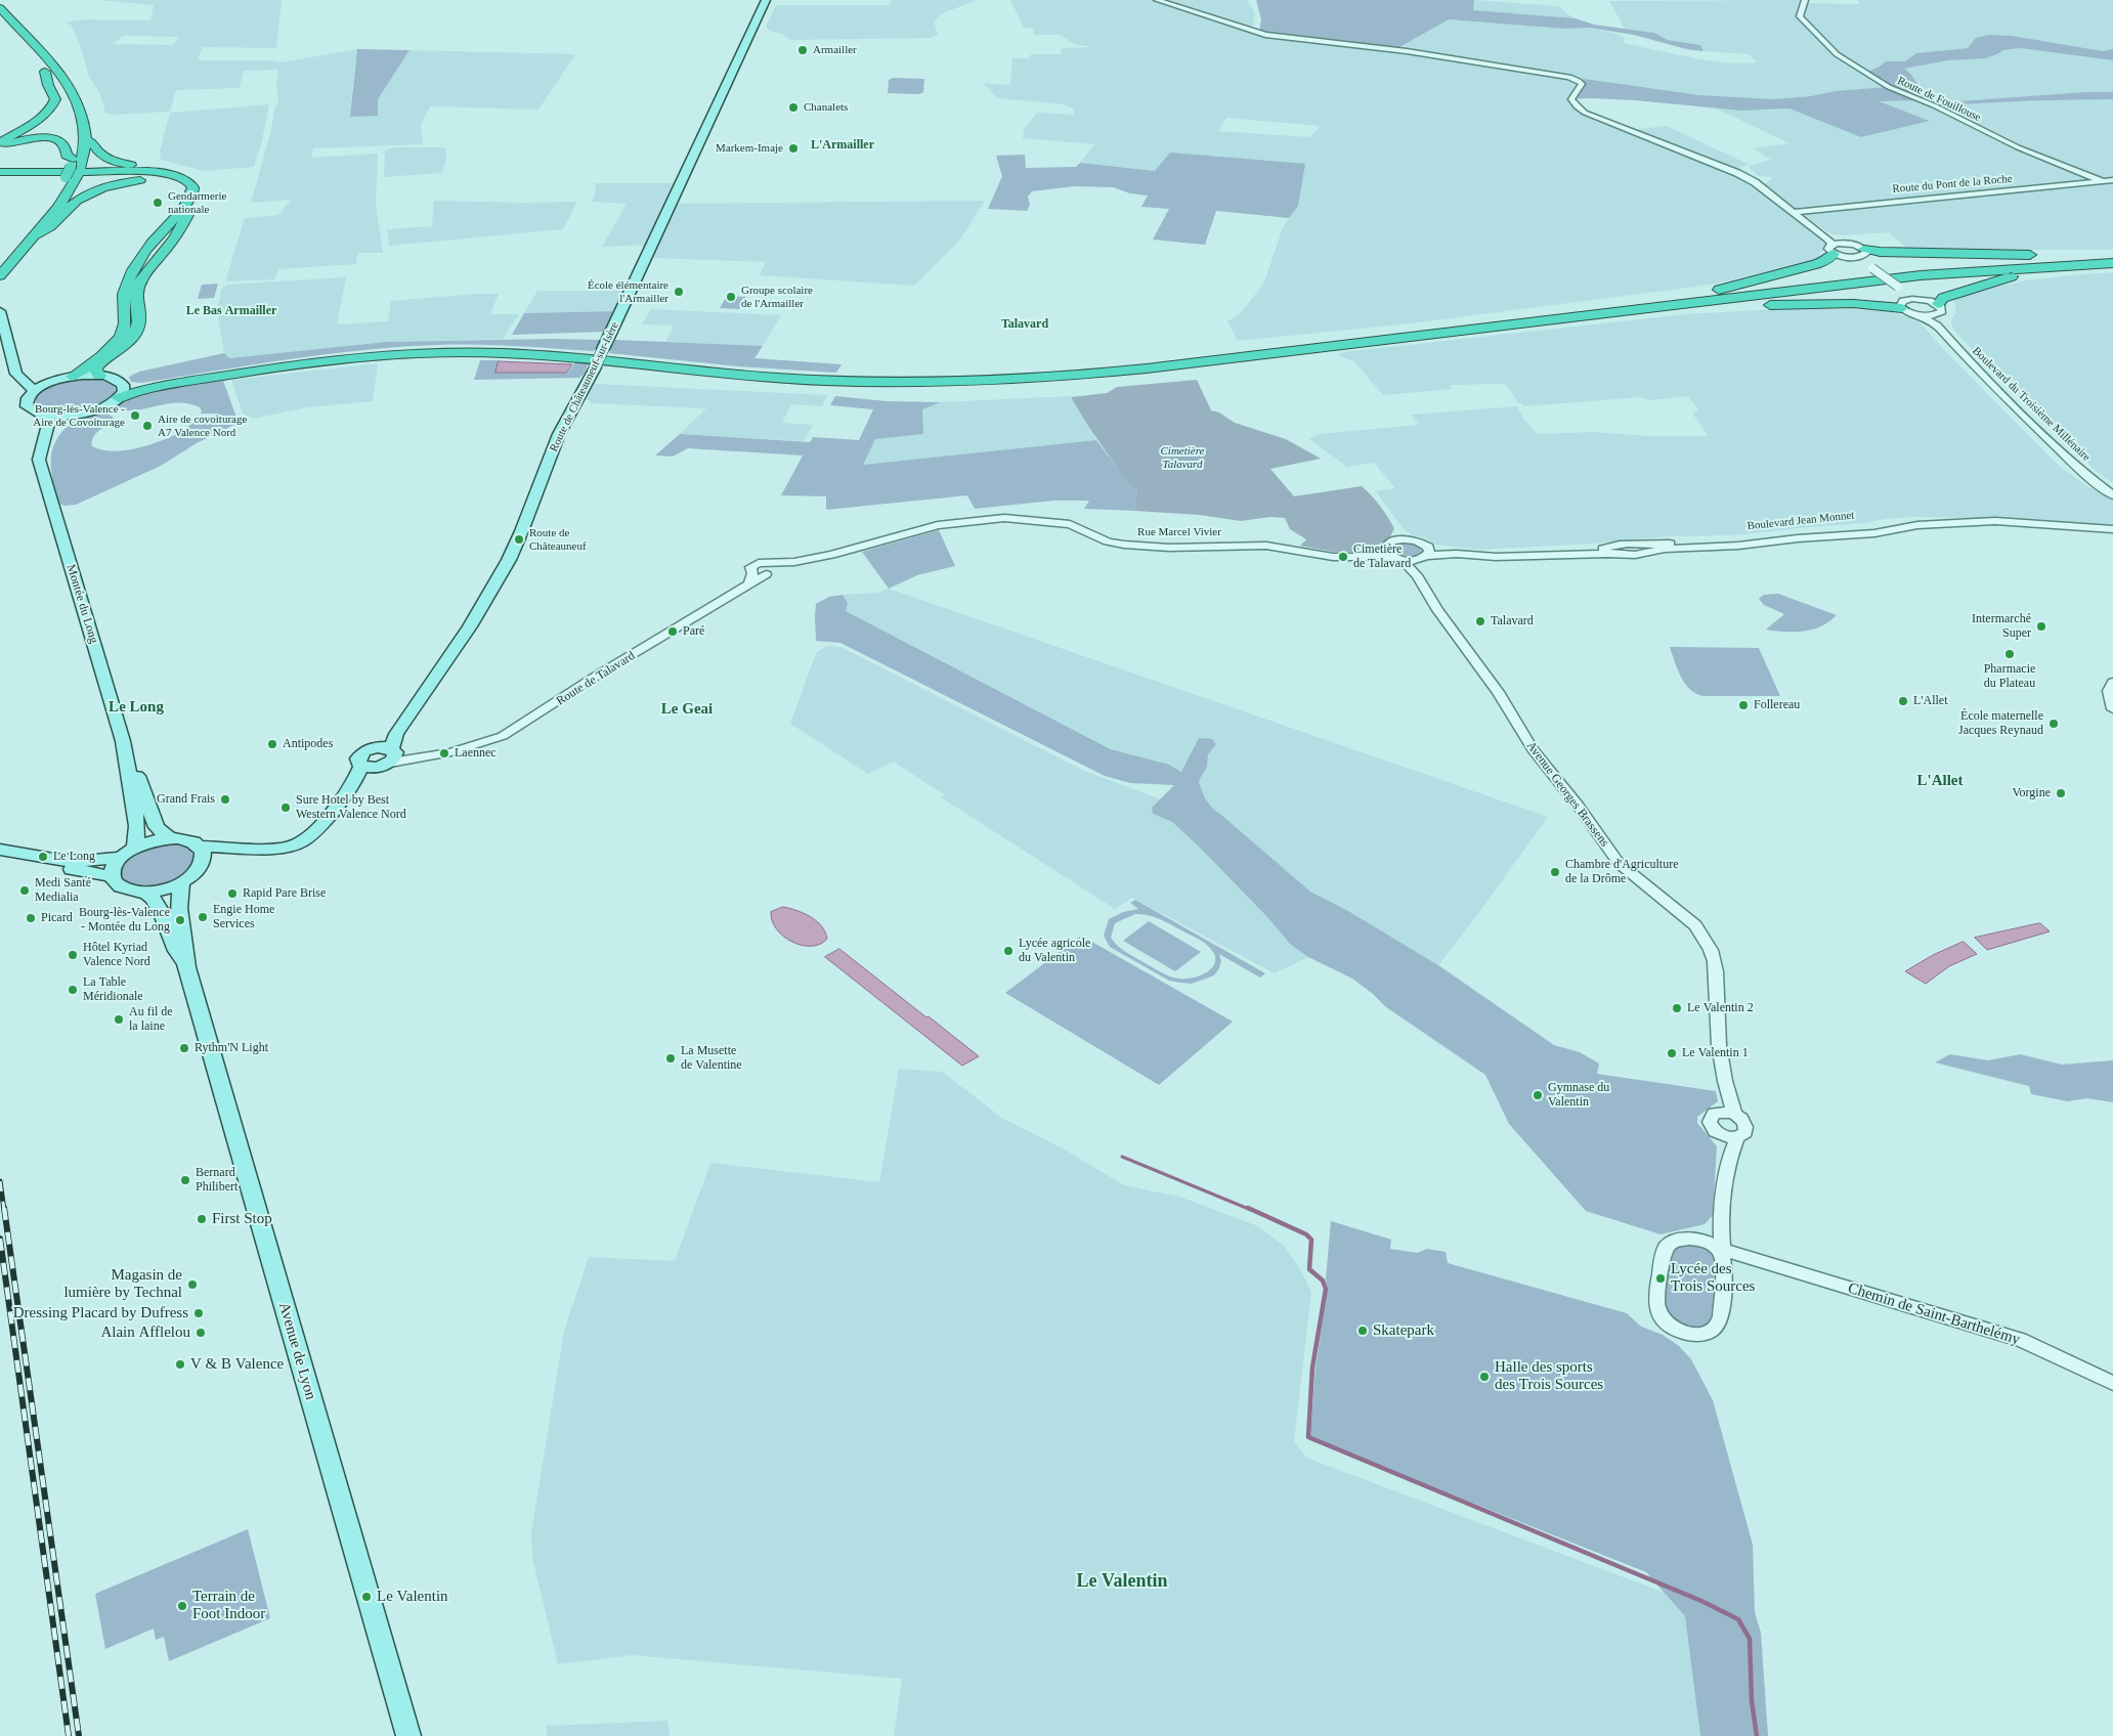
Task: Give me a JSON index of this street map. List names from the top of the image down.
{
  "streets": {
    "main road": ["Route de Châteauneuf-sur-Isère", "Montée du Long", "Avenue de Lyon"],
    "street": [
      "Route de Fouillouse",
      "Route du Pont de la Roche",
      "Boulevard du Troisième Millénaire",
      "Boulevard Jean Monnet",
      "Rue Marcel Vivier",
      "Route de Talavard",
      "Avenue Georges Brassens",
      "Chemin de Saint-Barthelémy"
    ]
  },
  "crossings": [
    ["Route de Fouillouse", "Route du Pont de la Roche"],
    ["Route de Châteauneuf-sur-Isère", "Route de Talavard"],
    ["Boulevard Jean Monnet", "Rue Marcel Vivier"],
    ["Boulevard Jean Monnet", "Avenue Georges Brassens"],
    ["Rue Marcel Vivier", "Route de Talavard"],
    ["Rue Marcel Vivier", "Avenue Georges Brassens"]
  ],
  "districts": [
    "L'Armailler",
    "Le Bas Armailler",
    "Talavard",
    "Le Long",
    "Le Geai",
    "L'Allet",
    "Le Valentin"
  ],
  "parks": ["Cimetière Talavard"],
  "places": [
    "Armailler",
    "Chanalets",
    "Markem-Imaje",
    "Gendarmerie nationale",
    "École élémentaire l'Armailler",
    "Groupe scolaire de l'Armailler",
    "Bourg-lès-Valence - Aire de Covoiturage",
    "Aire de covoiturage A7 Valence Nord",
    "Route de Châteauneuf",
    "Cimetière de Talavard",
    "Talavard",
    "Intermarché Super",
    "Paré",
    "Pharmacie du Plateau",
    "L'Allet",
    "Follereau",
    "École maternelle Jacques Reynaud",
    "Antipodes",
    "Laennec",
    "Vorgine",
    "Grand Frais",
    "Sure Hotel by Best Western Valence Nord",
    "Le Long",
    "Chambre d'Agriculture de la Drôme",
    "Medi Santé Medialia",
    "Rapid Pare Brise",
    "Engie Home Services",
    "Picard",
    "Bourg-lès-Valence - Montée du Long",
    "Lycée agricole du Valentin",
    "Hôtel Kyriad Valence Nord",
    "La Table Méridionale",
    "Le Valentin 2",
    "Au fil de la laine",
    "Rythm'N Light",
    "Le Valentin 1",
    "La Musette de Valentine",
    "Gymnase du Valentin",
    "Bernard Philibert",
    "First Stop",
    "Lycée des Trois Sources",
    "Magasin de lumière by Technal",
    "Dressing Placard by Dufress",
    "Skatepark",
    "Alain Afflelou",
    "V & B Valence",
    "Halle des sports des Trois Sources",
    "Le Valentin",
    "Terrain de Foot Indoor"
  ]
}
